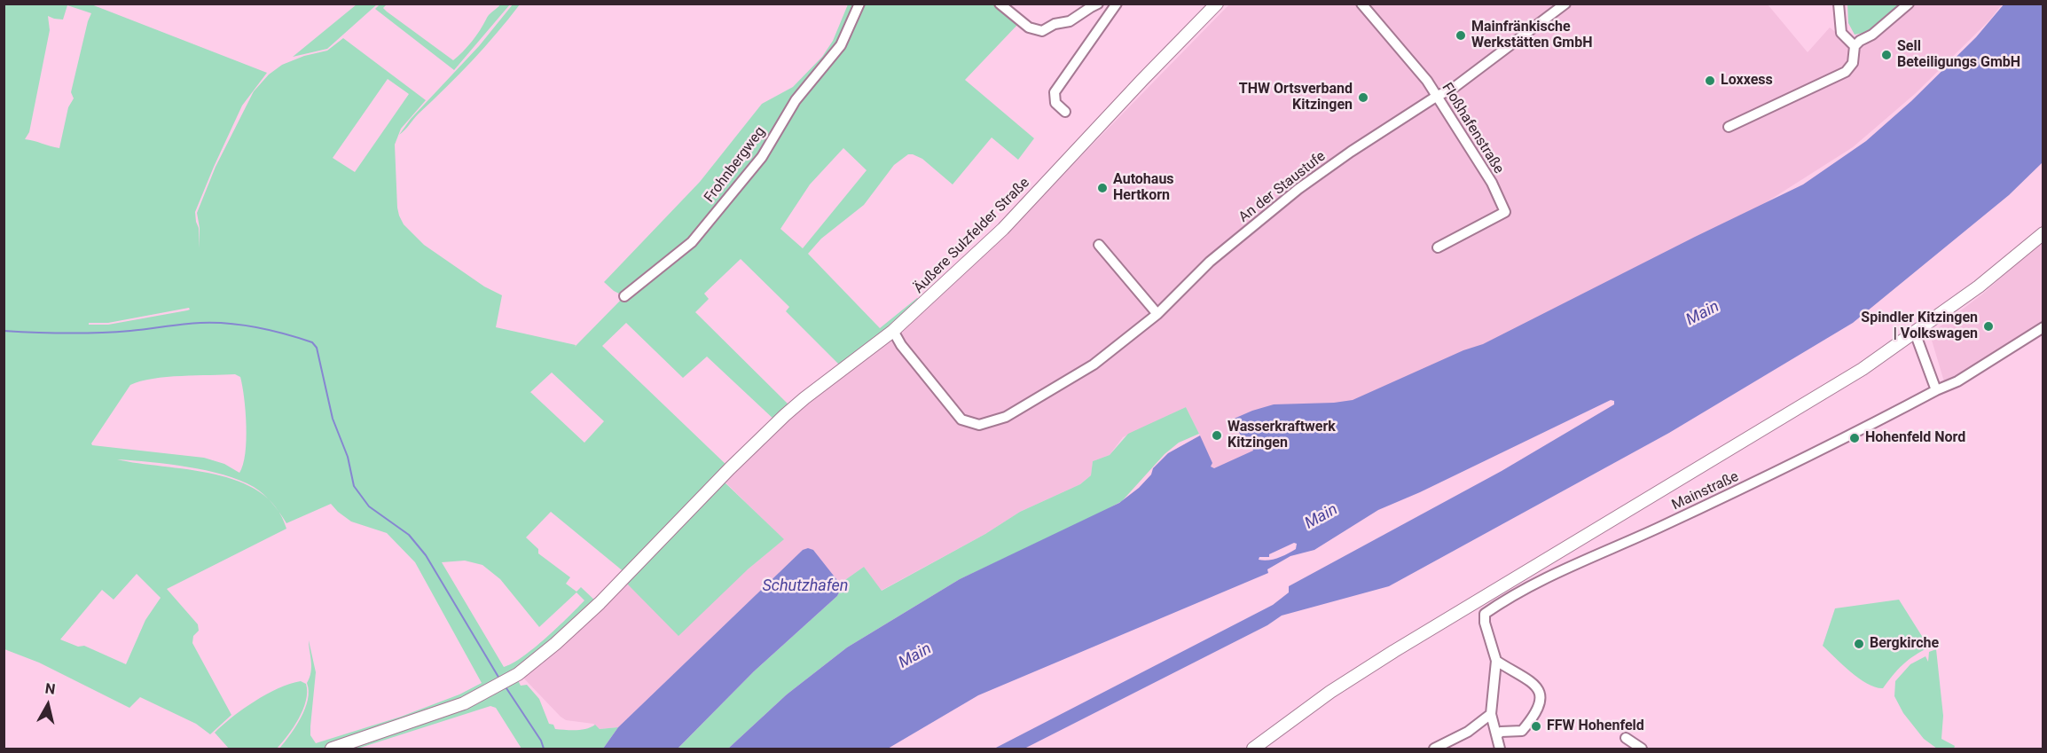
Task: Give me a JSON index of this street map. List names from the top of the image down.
{
  "streets": {
    "main road": ["Äußere Sulzfelder Straße"],
    "street": [
      "Floßhafenstraße",
      "Frohnbergweg",
      "An der Staustufe",
      "Mainstraße"
    ]
  },
  "crossings": [
    ["Floßhafenstraße", "An der Staustufe"],
    ["An der Staustufe", "Äußere Sulzfelder Straße"]
  ],
  "water": ["Main", "Schutzhafen"],
  "places": [
    "Mainfränkische Werkstätten GmbH",
    "Sell Beteiligungs GmbH",
    "Loxxess",
    "THW Ortsverband Kitzingen",
    "Autohaus Hertkorn",
    "Spindler Kitzingen | Volkswagen",
    "Wasserkraftwerk Kitzingen",
    "Hohenfeld Nord",
    "Bergkirche",
    "FFW Hohenfeld"
  ],
  "north": "top"
}
